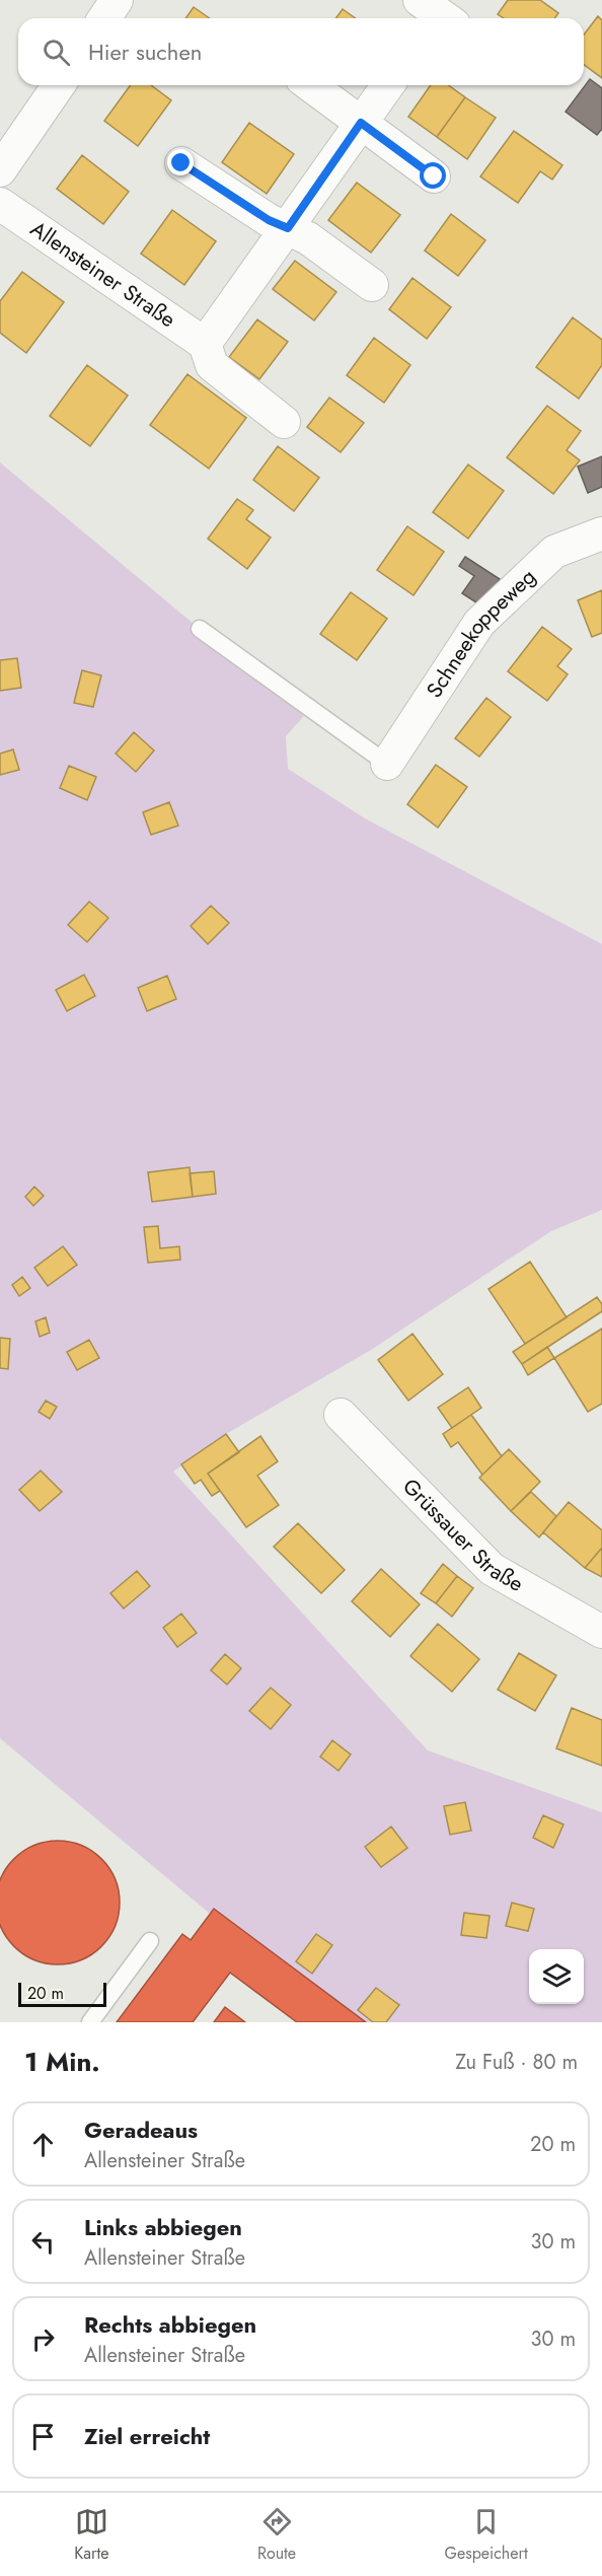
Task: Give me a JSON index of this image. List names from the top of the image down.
{
  "streets": {
    "street": ["Allensteiner Straße", "Schneekoppeweg", "Grüssauer Straße"]
  },
  "scale_bar": "20 m",
  "page": {
    "search": "Hier suchen",
    "scale": "20 m",
    "heading": ["1 Min.", "Zu Fuß · 80 m"],
    "list": [
      ["Geradeaus", "Allensteiner Straße", "20 m"],
      ["Links abbiegen", "Allensteiner Straße", "30 m"],
      ["Rechts abbiegen", "Allensteiner Straße", "30 m"],
      "Ziel erreicht"
    ],
    "nav": ["Karte", "Route", "Gespeichert"]
  }
}
